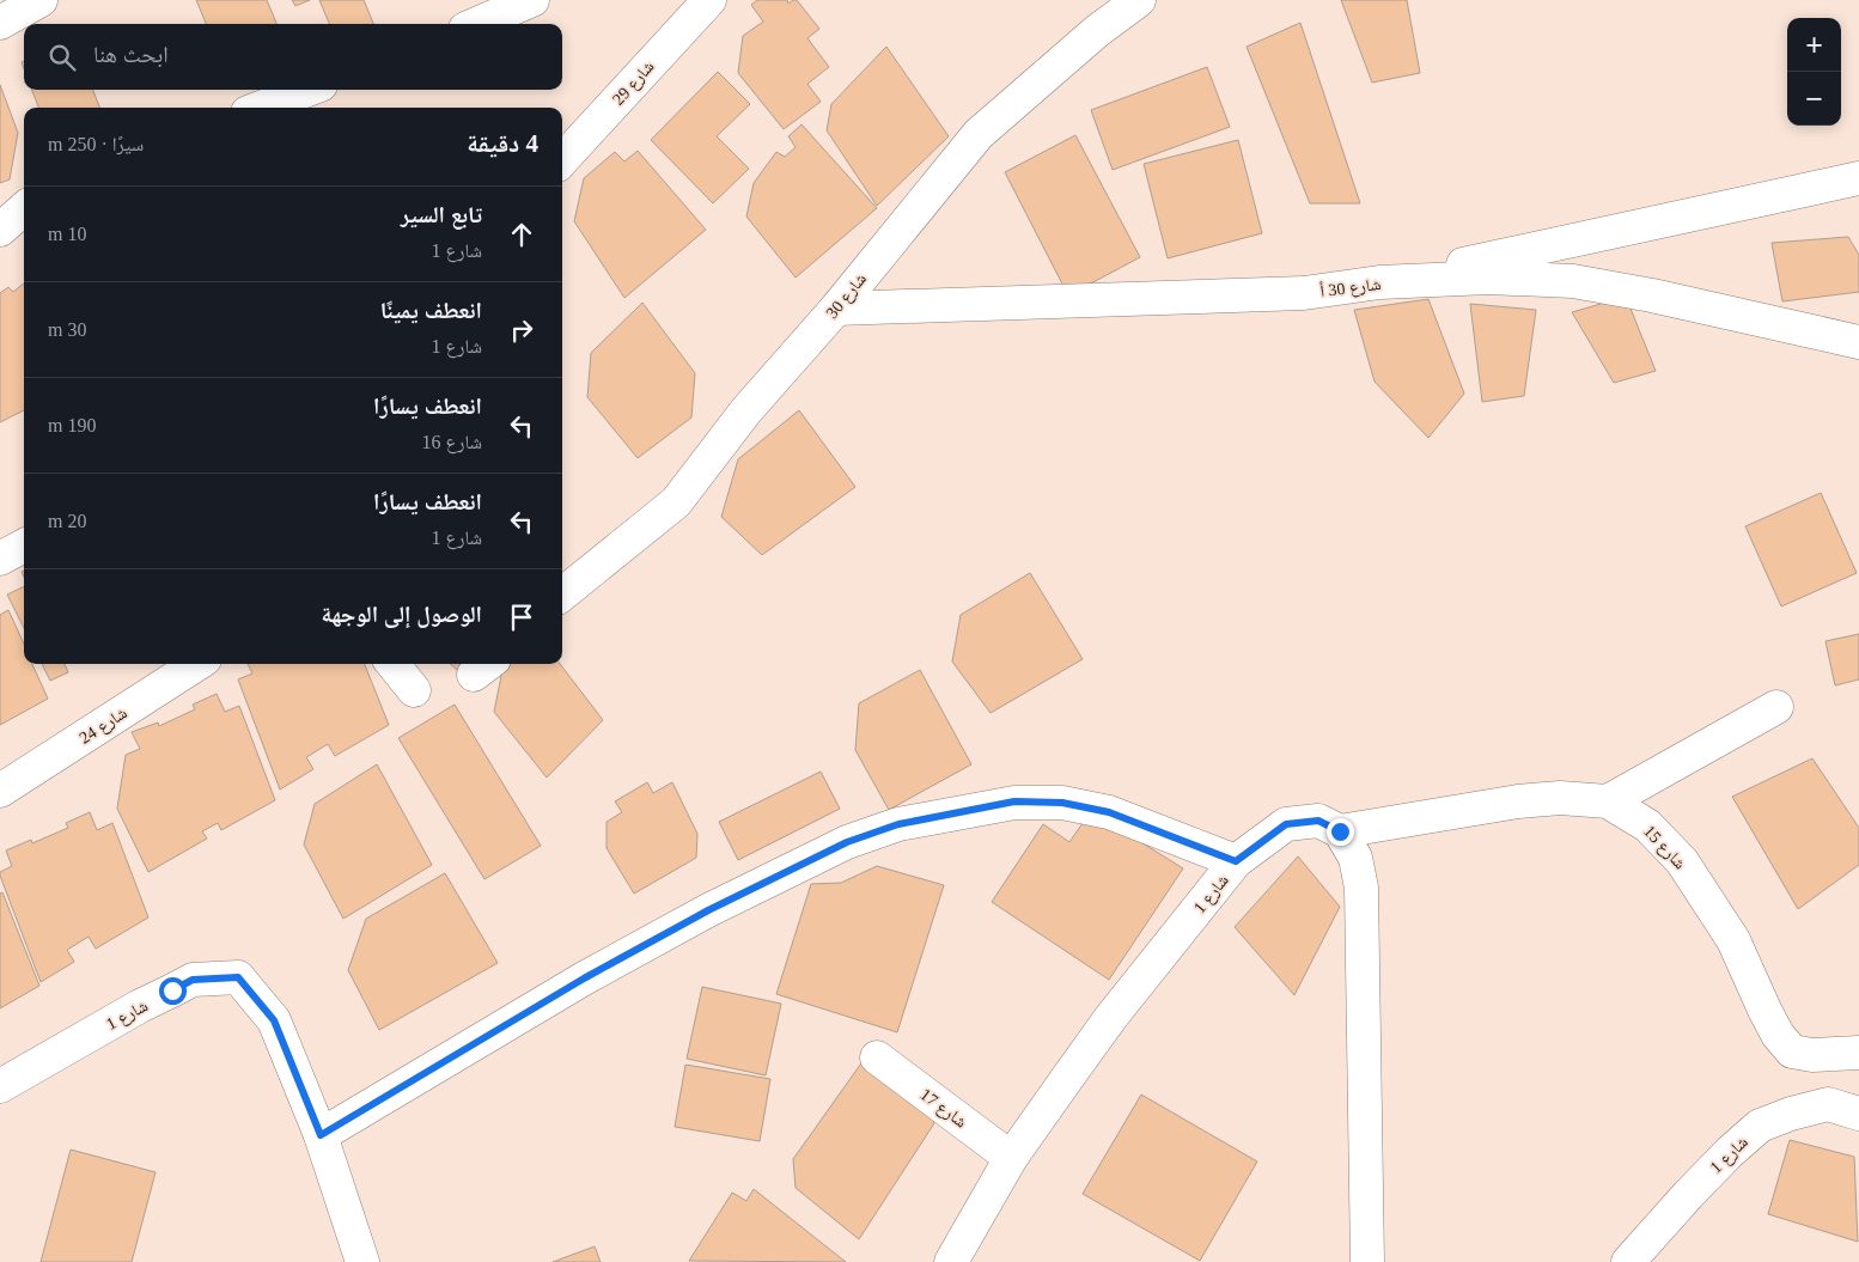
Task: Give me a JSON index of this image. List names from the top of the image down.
{
  "streets": {
    "street": [
      "شارع 29",
      "شارع 30 أ",
      "شارع 30",
      "شارع 24",
      "شارع 15",
      "شارع 1",
      "شارع 17"
    ]
  },
  "crossings": [
    ["شارع 30 أ", "شارع 30"],
    ["شارع 15", "شارع 1"],
    ["شارع 1", "شارع 17"]
  ],
  "page": {
    "map_buttons": ["+", "−"],
    "search": "ابحث هنا",
    "heading": ["4 دقيقة", "سيرًا · 250 m"],
    "list": [
      ["تابع السير", "شارع 1", "10 m"],
      ["انعطف يمينًا", "شارع 1", "30 m"],
      ["انعطف يسارًا", "شارع 16", "190 m"],
      ["انعطف يسارًا", "شارع 1", "20 m"],
      "الوصول إلى الوجهة"
    ]
  }
}
